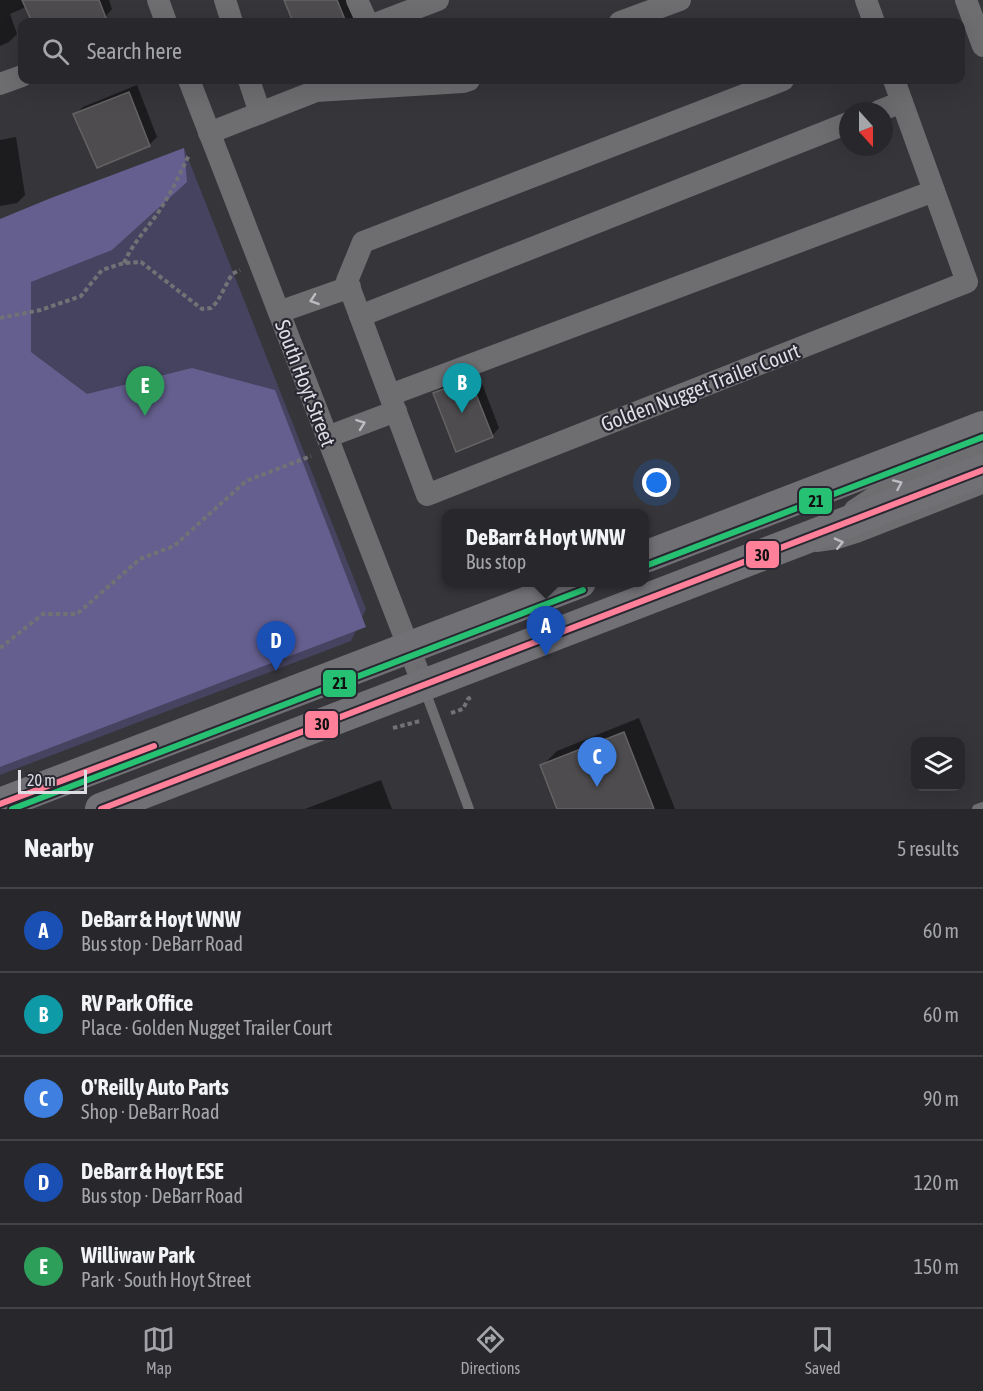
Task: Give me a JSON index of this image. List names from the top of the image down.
{
  "streets": {
    "street": ["South Hoyt Street", "Golden Nugget Trailer Court"]
  },
  "lines": ["transit line 21", "transit line 30"],
  "scale_bar": "20 m",
  "north": "bottom",
  "page": {
    "search": "Search here",
    "pins": [
      "B",
      "E",
      "A",
      "D",
      "C"
    ],
    "popup": ["DeBarr & Hoyt WNW", "Bus stop"],
    "scale": "20 m",
    "heading": ["Nearby", "5 results"],
    "list": [
      {
        "mark": "A",
        "name": "DeBarr & Hoyt WNW",
        "note": "Bus stop · DeBarr Road",
        "value": "60 m"
      },
      {
        "mark": "B",
        "name": "RV Park Office",
        "note": "Place · Golden Nugget Trailer Court",
        "value": "60 m"
      },
      {
        "mark": "C",
        "name": "O'Reilly Auto Parts",
        "note": "Shop · DeBarr Road",
        "value": "90 m"
      },
      {
        "mark": "D",
        "name": "DeBarr & Hoyt ESE",
        "note": "Bus stop · DeBarr Road",
        "value": "120 m"
      },
      {
        "mark": "E",
        "name": "Williwaw Park",
        "note": "Park · South Hoyt Street",
        "value": "150 m"
      }
    ],
    "nav": ["Map", "Directions", "Saved"]
  }
}
